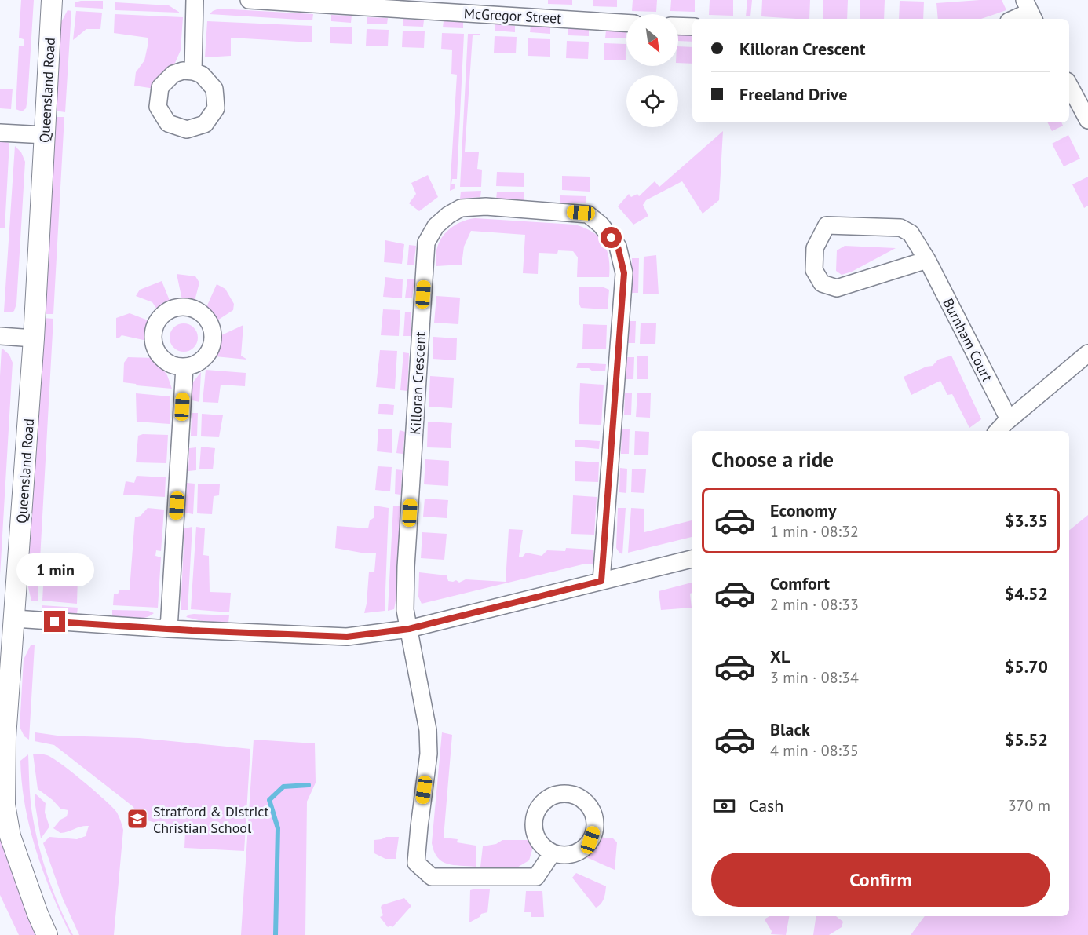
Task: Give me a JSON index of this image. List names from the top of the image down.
{
  "streets": {
    "street": [
      "McGregor Street",
      "Queensland Road",
      "Burnham Court",
      "Killoran Crescent"
    ]
  },
  "places": {
    "school or university": ["Stratford & District Christian School"]
  },
  "north": "bottom right",
  "page": {
    "banner": ["Killoran Crescent", "Freeland Drive"],
    "heading": "Choose a ride",
    "list": [
      {
        "name": "Economy",
        "note": "1 min · 08:32",
        "value": "$3.35"
      },
      {
        "name": "Comfort",
        "note": "2 min · 08:33",
        "value": "$4.52"
      },
      {
        "name": "XL",
        "note": "3 min · 08:34",
        "value": "$5.70"
      },
      {
        "name": "Black",
        "note": "4 min · 08:35",
        "value": "$5.52"
      }
    ],
    "bubble": "1 min",
    "pay": ["Cash", "370 m"],
    "buttons": "Confirm"
  }
}
